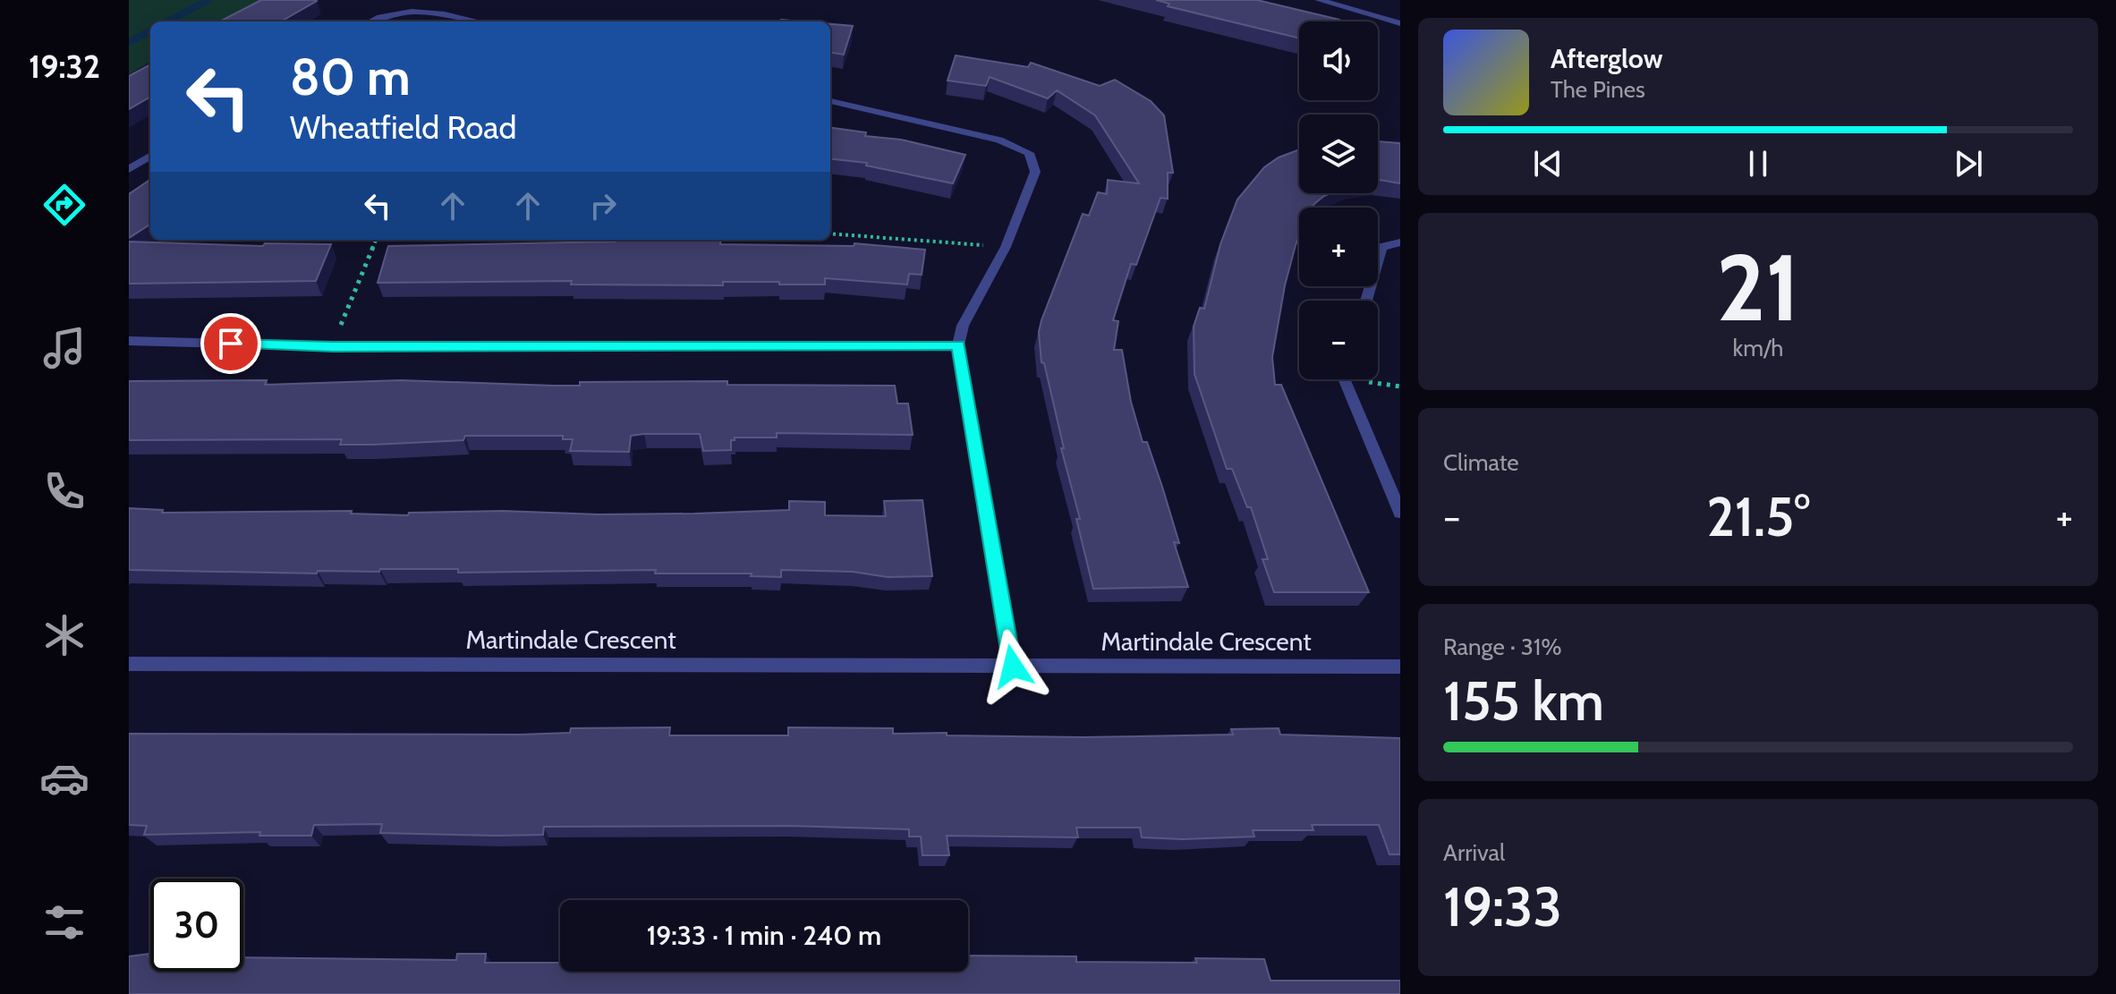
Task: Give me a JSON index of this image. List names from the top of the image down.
{
  "streets": {
    "street": ["Martindale Crescent"]
  },
  "page": {
    "tabs": "19:32",
    "map_buttons": ["+", "−"],
    "turn": ["80 m", "Wheatfield Road"],
    "song": ["Afterglow", "The Pines"],
    "tile": [
      ["21", "km/h"],
      "Climate",
      ["Range · 31%", "155 km"],
      ["Arrival", "19:33"]
    ],
    "heat": ["−", "21.5°", "+"],
    "limit": "30",
    "trip": "19:33 · 1 min · 240 m"
  }
}
